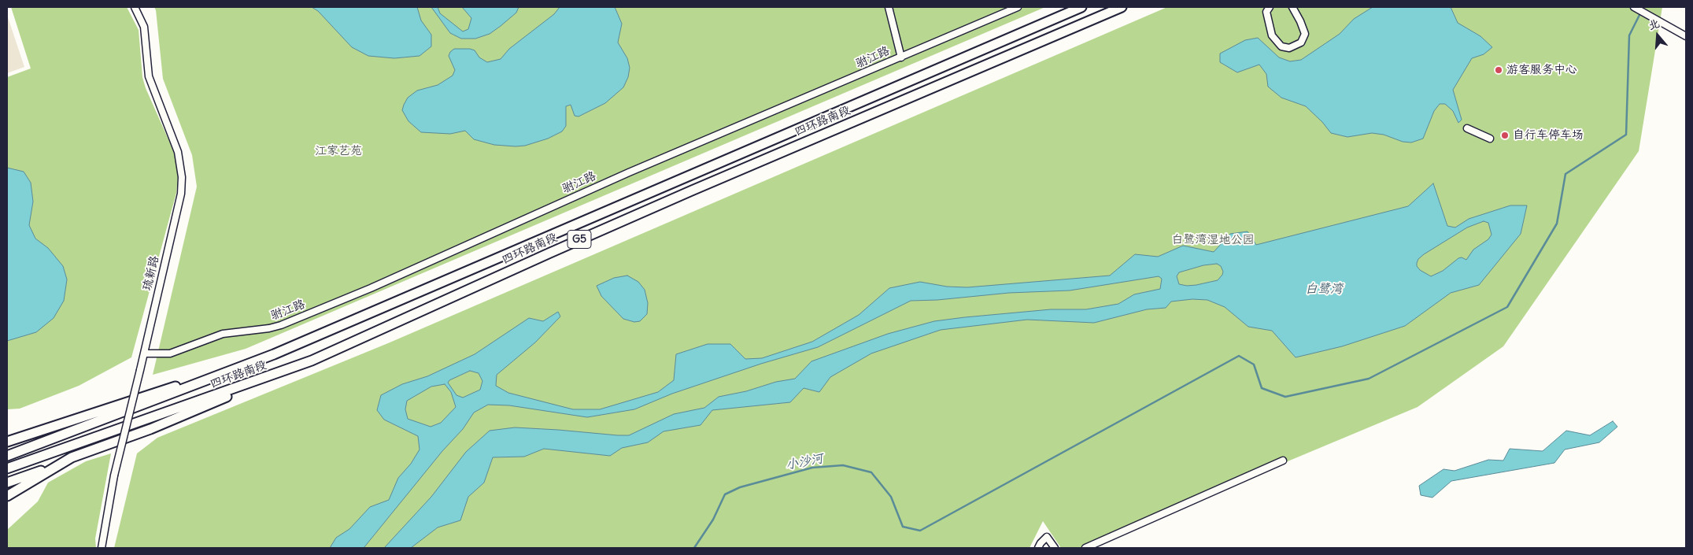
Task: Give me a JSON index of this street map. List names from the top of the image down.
{
  "streets": {
    "highway": ["四环路南段", "G5"],
    "street": ["驸江路", "琉新路"]
  },
  "crossings": [
    ["驸江路", "琉新路"]
  ],
  "water": ["白鹭湾", "小沙河"],
  "parks": ["江家艺苑", "白鹭湾湿地公园"],
  "places": ["游客服务中心", "自行车停车场"],
  "north": "top"
}
